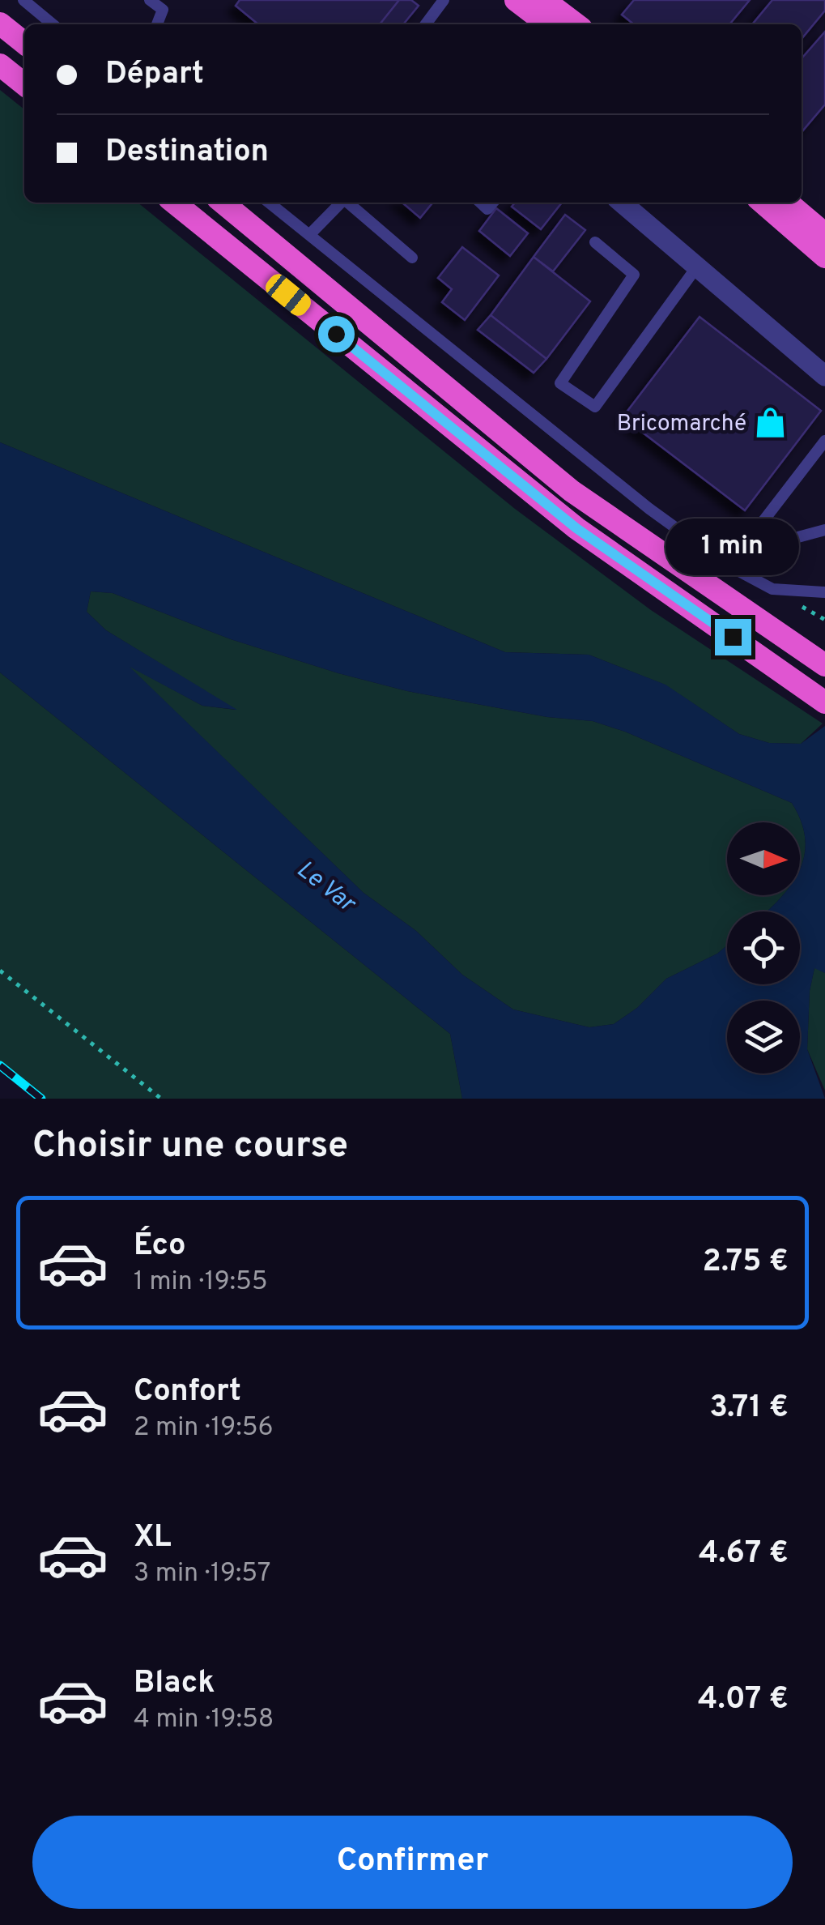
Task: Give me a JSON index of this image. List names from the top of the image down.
{
  "water": ["Le Var"],
  "places": {
    "shop": ["Bricomarché"]
  },
  "north": "right",
  "page": {
    "banner": ["Départ", "Destination"],
    "bubble": "1 min",
    "heading": "Choisir une course",
    "list": [
      {
        "name": "Éco",
        "note": "1 min · 19:55",
        "value": "2.75 €"
      },
      {
        "name": "Confort",
        "note": "2 min · 19:56",
        "value": "3.71 €"
      },
      {
        "name": "XL",
        "note": "3 min · 19:57",
        "value": "4.67 €"
      },
      {
        "name": "Black",
        "note": "4 min · 19:58",
        "value": "4.07 €"
      }
    ],
    "buttons": "Confirmer"
  }
}
